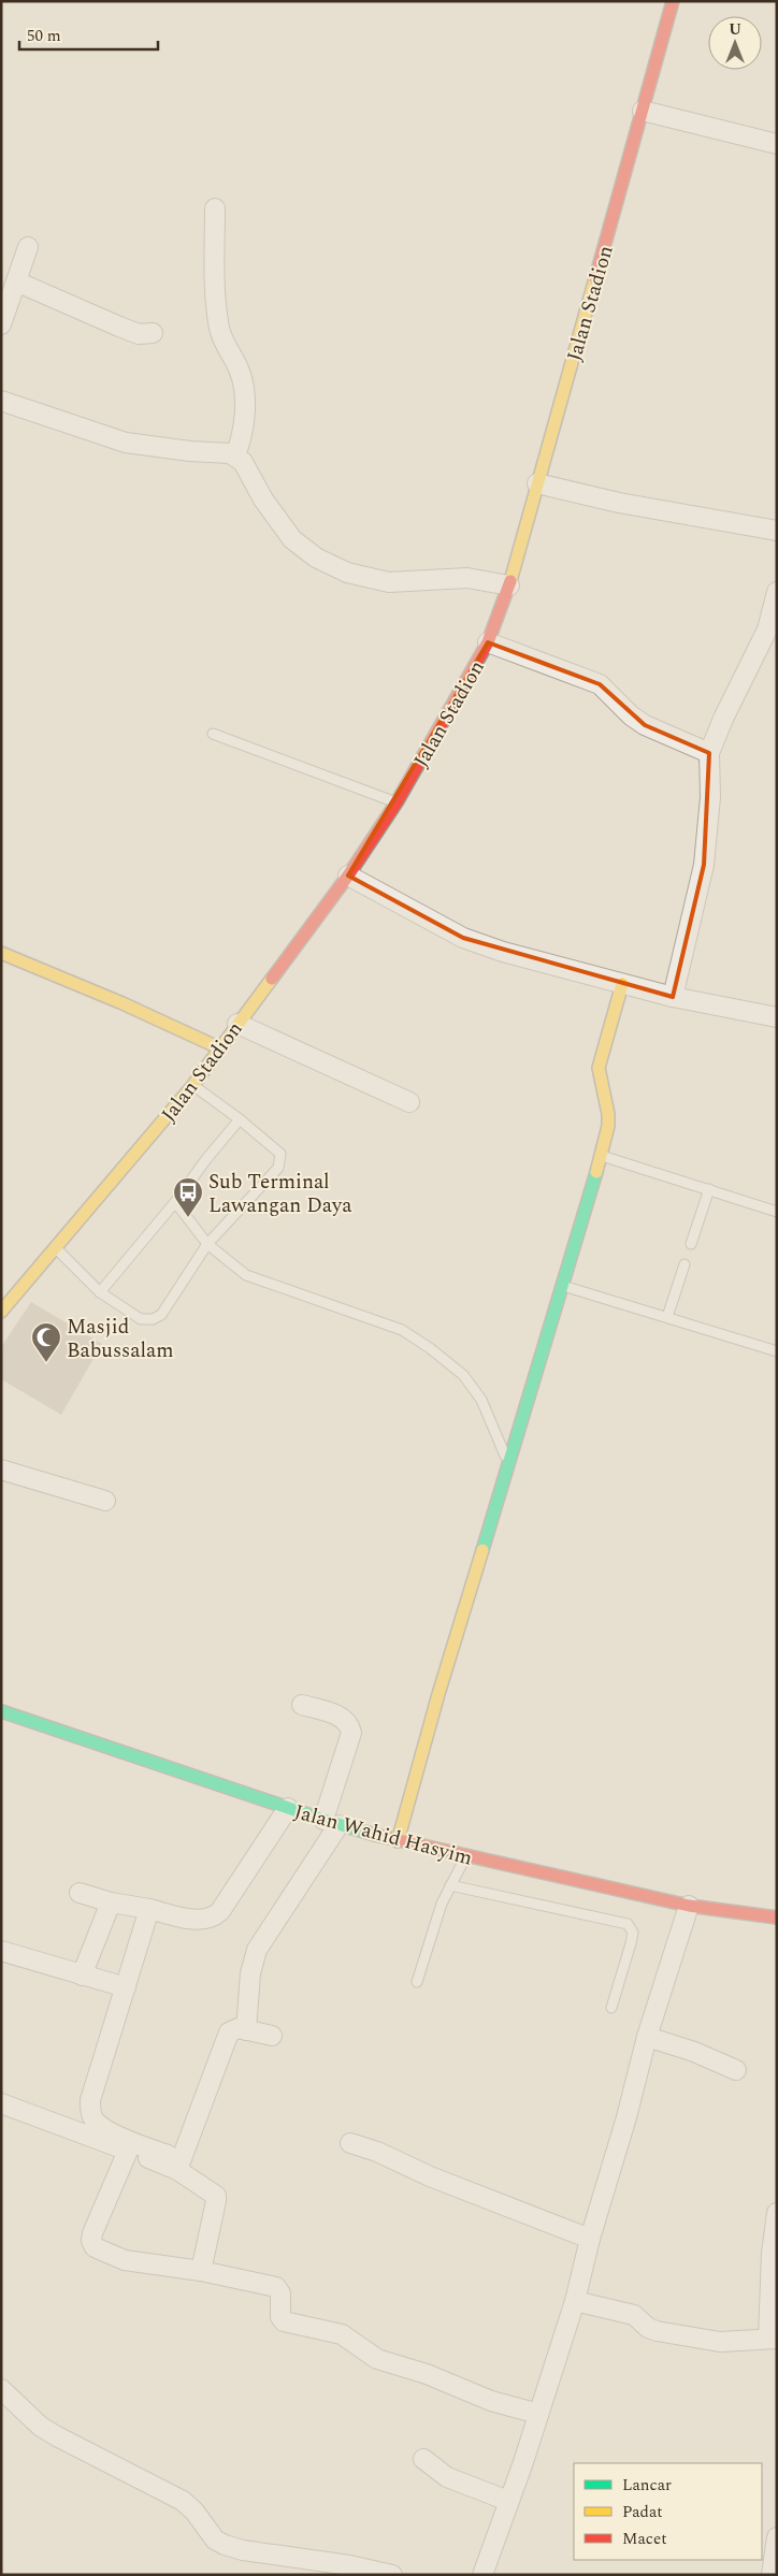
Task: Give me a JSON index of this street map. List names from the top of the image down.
{
  "streets": {
    "main road": ["Jalan Stadion", "Jalan Wahid Hasyim"]
  },
  "places": {
    "bus stop": ["Sub Terminal Lawangan Daya"],
    "mosque": ["Masjid Babussalam"]
  },
  "legend": ["Lancar", "Padat", "Macet"],
  "scale_bar": "50 m",
  "north": "top"
}
